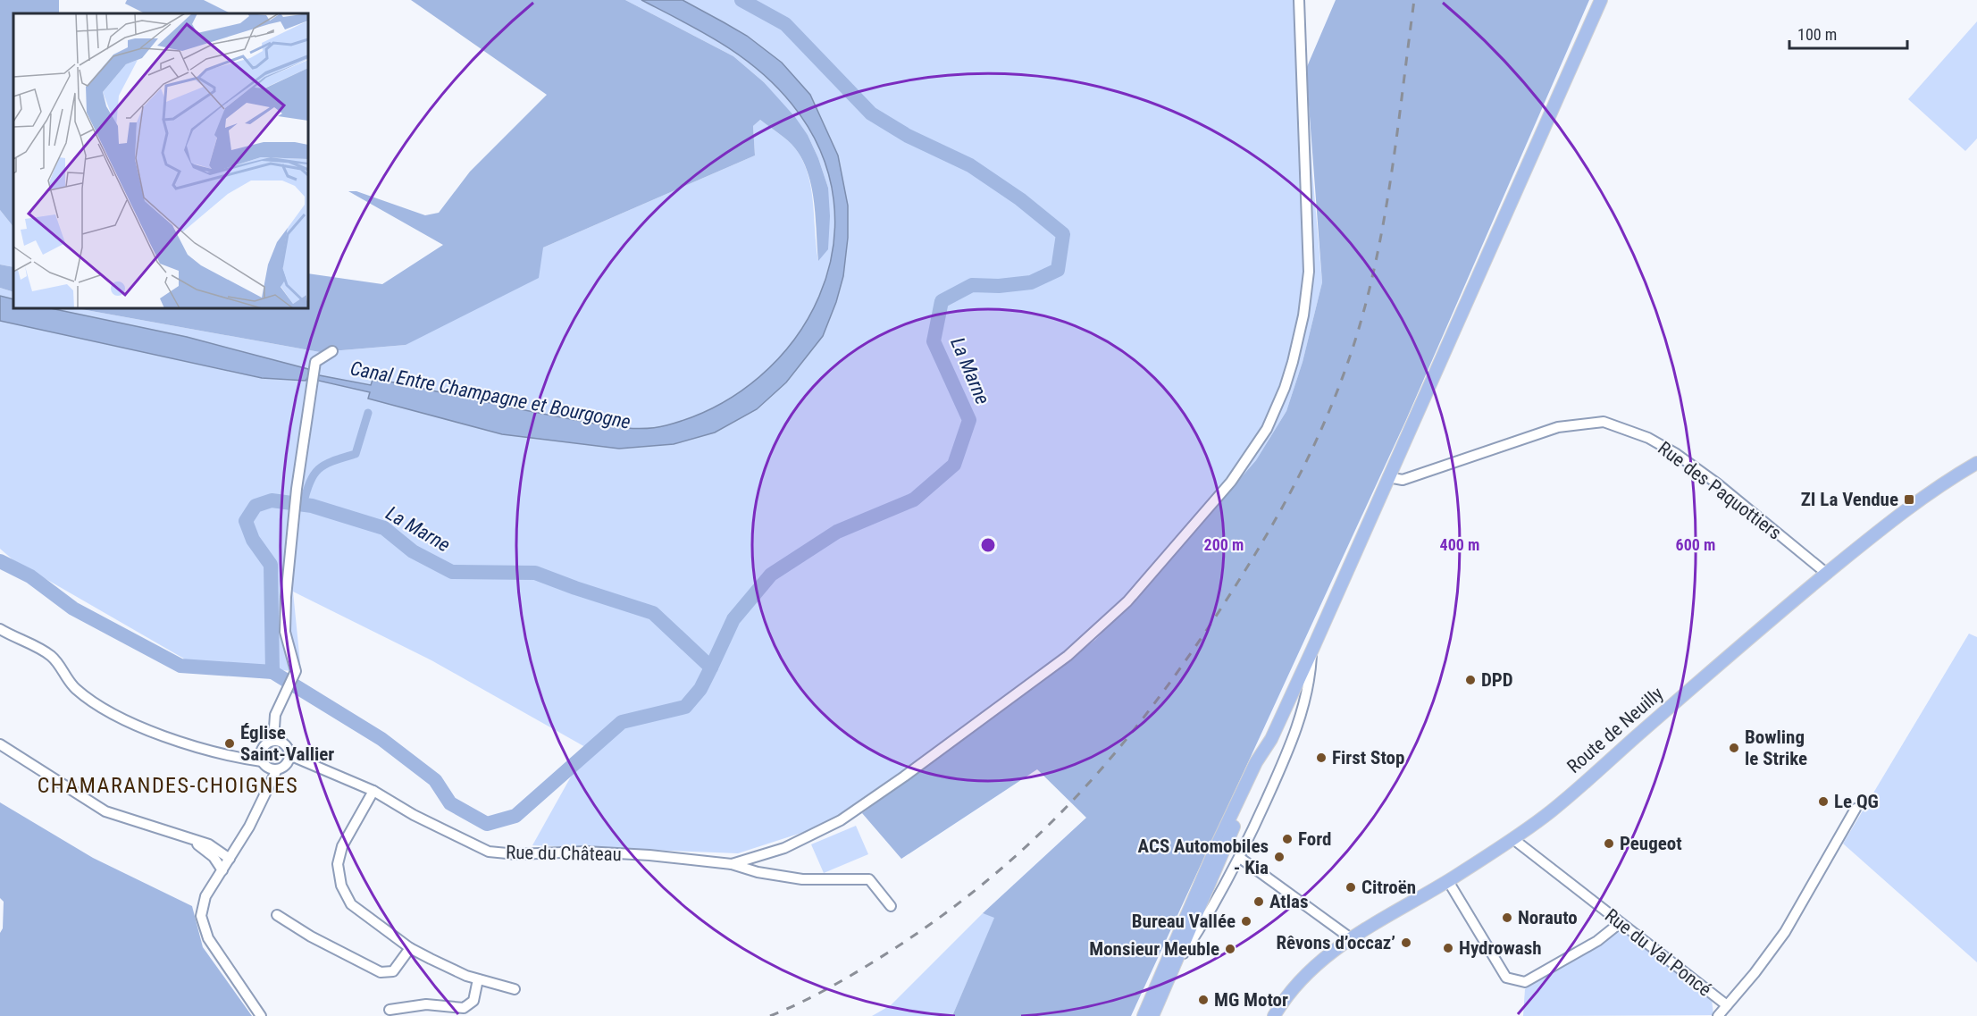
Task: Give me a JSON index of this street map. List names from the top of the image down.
{
  "streets": {
    "main road": ["Route de Neuilly"],
    "street": ["Rue des Paquottiers", "Rue du Château", "Rue du Val Poncé"]
  },
  "crossings": [
    ["Rue des Paquottiers", "Route de Neuilly"],
    ["Route de Neuilly", "Rue du Val Poncé"]
  ],
  "districts": ["CHAMARANDES-CHOIGNES"],
  "water": ["La Marne", "Canal Entre Champagne et Bourgogne"],
  "places": {
    "transit": ["ZI La Vendue"],
    "other": [
      "DPD",
      "Église Saint-Vallier",
      "Bowling le Strike",
      "First Stop",
      "Le QG",
      "Ford",
      "Peugeot",
      "ACS Automobiles - Kia",
      "Citroën",
      "Atlas",
      "Norauto",
      "Bureau Vallée",
      "Rêvons d’occaz’",
      "Hydrowash",
      "Monsieur Meuble",
      "MG Motor"
    ]
  },
  "scale_bar": "100 m",
  "rings": ["200 m", "400 m", "600 m"]
}
